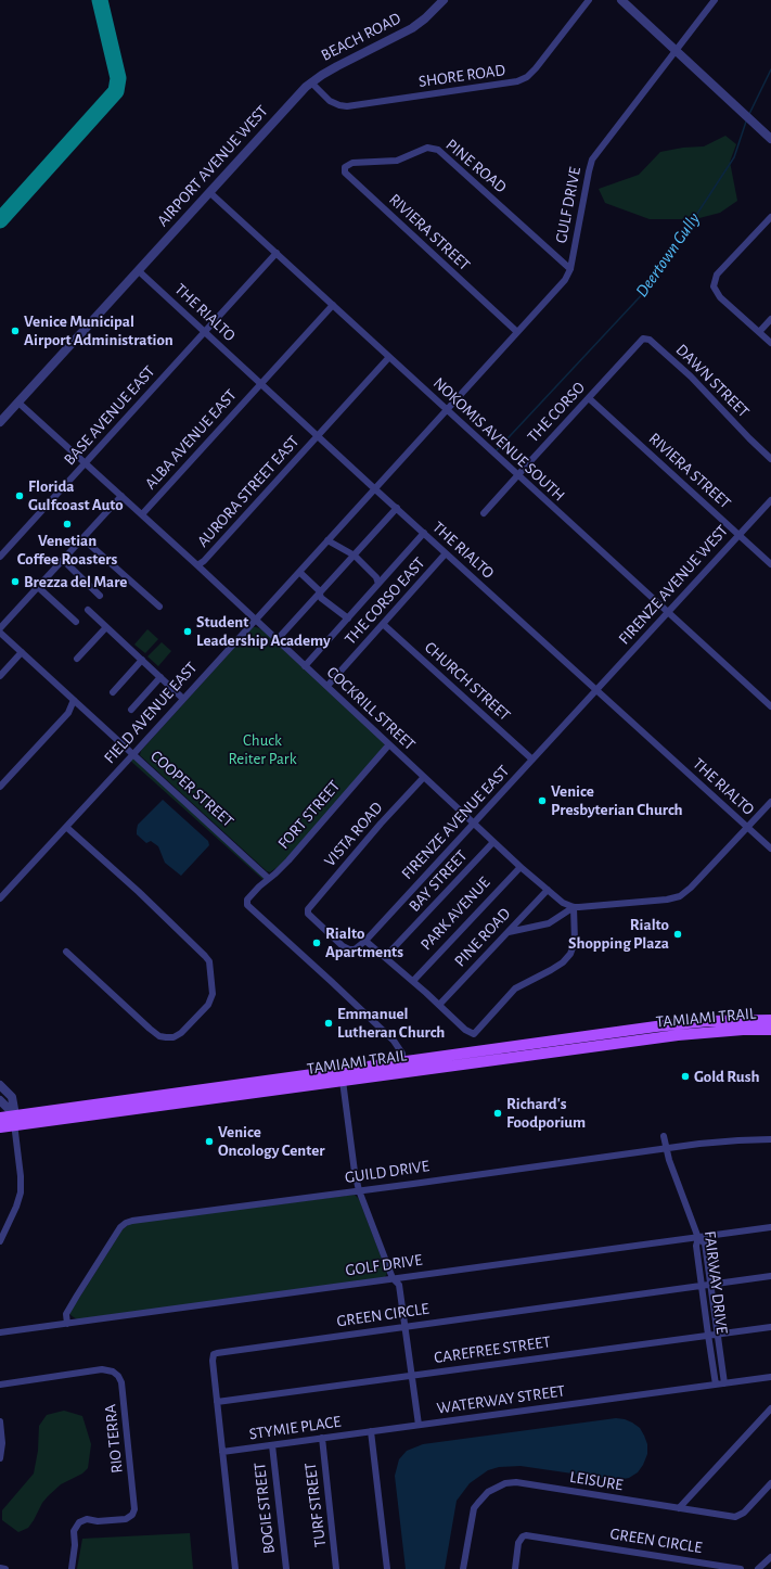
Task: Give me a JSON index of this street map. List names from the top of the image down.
{
  "streets": {
    "main road": ["TAMIAMI TRAIL"],
    "street": [
      "BEACH ROAD",
      "SHORE ROAD",
      "AIRPORT AVENUE WEST",
      "PINE ROAD",
      "GULF DRIVE",
      "RIVIERA STREET",
      "THE RIALTO",
      "DAWN STREET",
      "THE CORSO",
      "BASE AVENUE EAST",
      "ALBA AVENUE EAST",
      "NOKOMIS AVENUE SOUTH",
      "AURORA STREET EAST",
      "FIRENZE AVENUE WEST",
      "THE CORSO EAST",
      "CHURCH STREET",
      "COCKRILL STREET",
      "FIELD AVENUE EAST",
      "COOPER STREET",
      "FORT STREET",
      "FIRENZE AVENUE EAST",
      "VISTA ROAD",
      "BAY STREET",
      "PARK AVENUE",
      "GUILD DRIVE",
      "GOLF DRIVE",
      "FAIRWAY DRIVE",
      "GREEN CIRCLE",
      "CAREFREE STREET",
      "WATERWAY STREET",
      "STYMIE PLACE",
      "RIO TERRA",
      "LEISURE",
      "TURF STREET",
      "BOGIE STREET"
    ]
  },
  "crossings": [
    ["BEACH ROAD", "SHORE ROAD"],
    ["BEACH ROAD", "AIRPORT AVENUE WEST"],
    ["SHORE ROAD", "AIRPORT AVENUE WEST"],
    ["AIRPORT AVENUE WEST", "THE RIALTO"],
    ["AIRPORT AVENUE WEST", "NOKOMIS AVENUE SOUTH"],
    ["AIRPORT AVENUE WEST", "COCKRILL STREET"],
    ["PINE ROAD", "GULF DRIVE"],
    ["PINE ROAD", "RIVIERA STREET"],
    ["PINE ROAD", "COCKRILL STREET"],
    ["GULF DRIVE", "RIVIERA STREET"],
    ["GULF DRIVE", "THE RIALTO"],
    ["GULF DRIVE", "NOKOMIS AVENUE SOUTH"],
    ["GULF DRIVE", "FIELD AVENUE EAST"],
    ["RIVIERA STREET", "THE CORSO"],
    ["RIVIERA STREET", "FIRENZE AVENUE WEST"],
    ["THE RIALTO", "BASE AVENUE EAST"],
    ["THE RIALTO", "ALBA AVENUE EAST"],
    ["THE RIALTO", "AURORA STREET EAST"],
    ["THE RIALTO", "FIRENZE AVENUE WEST"],
    ["THE RIALTO", "THE CORSO EAST"],
    ["THE RIALTO", "FIELD AVENUE EAST"],
    ["THE RIALTO", "FIRENZE AVENUE EAST"],
    ["DAWN STREET", "THE CORSO"],
    ["THE CORSO", "NOKOMIS AVENUE SOUTH"],
    ["BASE AVENUE EAST", "NOKOMIS AVENUE SOUTH"],
    ["BASE AVENUE EAST", "COCKRILL STREET"],
    ["ALBA AVENUE EAST", "NOKOMIS AVENUE SOUTH"],
    ["ALBA AVENUE EAST", "COCKRILL STREET"],
    ["NOKOMIS AVENUE SOUTH", "AURORA STREET EAST"],
    ["NOKOMIS AVENUE SOUTH", "FIRENZE AVENUE WEST"],
    ["AURORA STREET EAST", "COCKRILL STREET"],
    ["FIRENZE AVENUE WEST", "FIRENZE AVENUE EAST"],
    ["THE CORSO EAST", "CHURCH STREET"],
    ["THE CORSO EAST", "COCKRILL STREET"],
    ["CHURCH STREET", "FIRENZE AVENUE EAST"],
    ["COCKRILL STREET", "FIELD AVENUE EAST"],
    ["COCKRILL STREET", "FORT STREET"],
    ["COCKRILL STREET", "FIRENZE AVENUE EAST"],
    ["COCKRILL STREET", "VISTA ROAD"],
    ["COCKRILL STREET", "BAY STREET"],
    ["COCKRILL STREET", "PARK AVENUE"],
    ["FIELD AVENUE EAST", "COOPER STREET"],
    ["COOPER STREET", "FORT STREET"],
    ["FORT STREET", "TAMIAMI TRAIL"],
    ["FIRENZE AVENUE EAST", "VISTA ROAD"],
    ["GUILD DRIVE", "GOLF DRIVE"],
    ["GUILD DRIVE", "FAIRWAY DRIVE"],
    ["GOLF DRIVE", "FAIRWAY DRIVE"],
    ["FAIRWAY DRIVE", "GREEN CIRCLE"],
    ["FAIRWAY DRIVE", "CAREFREE STREET"],
    ["FAIRWAY DRIVE", "WATERWAY STREET"],
    ["GREEN CIRCLE", "CAREFREE STREET"],
    ["GREEN CIRCLE", "STYMIE PLACE"],
    ["WATERWAY STREET", "STYMIE PLACE"],
    ["STYMIE PLACE", "TURF STREET"],
    ["STYMIE PLACE", "BOGIE STREET"]
  ],
  "water": ["Deertown Gully"],
  "parks": ["Chuck Reiter Park"],
  "places": [
    "Venice Municipal Airport Administration",
    "Florida Gulfcoast Auto",
    "Venetian Coffee Roasters",
    "Brezza del Mare",
    "Student Leadership Academy",
    "Venice Presbyterian Church",
    "Rialto Shopping Plaza",
    "Rialto Apartments",
    "Emmanuel Lutheran Church",
    "Gold Rush",
    "Richard's Foodporium",
    "Venice Oncology Center"
  ]
}
